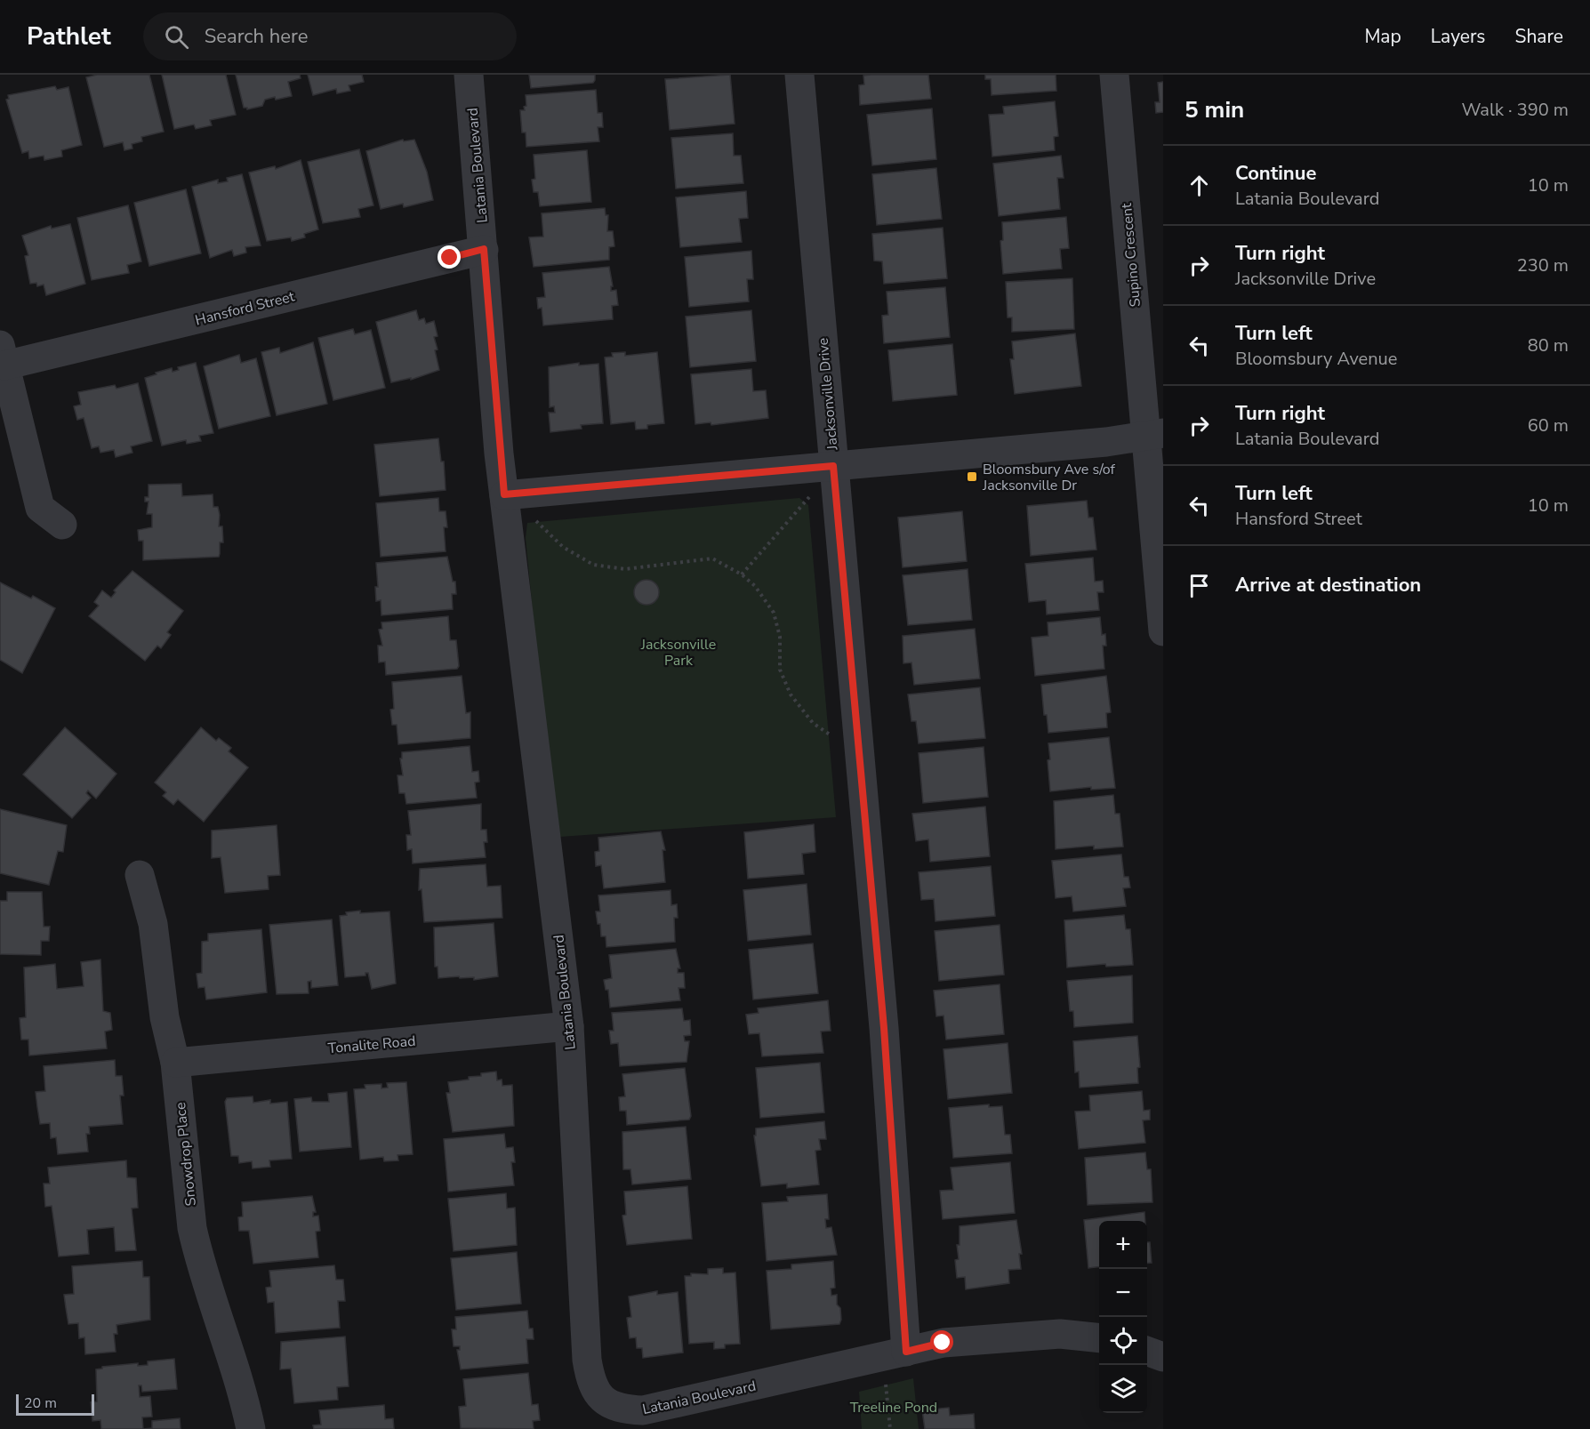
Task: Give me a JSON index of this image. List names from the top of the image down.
{
  "streets": {
    "street": [
      "Latania Boulevard",
      "Supino Crescent",
      "Hansford Street",
      "Jacksonville Drive",
      "Tonalite Road",
      "Snowdrop Place"
    ]
  },
  "crossings": [
    ["Latania Boulevard", "Hansford Street"],
    ["Latania Boulevard", "Jacksonville Drive"],
    ["Latania Boulevard", "Tonalite Road"],
    ["Tonalite Road", "Snowdrop Place"]
  ],
  "parks": ["Jacksonville Park", "Treeline Pond"],
  "places": {
    "transit": ["Bloomsbury Ave s/of Jacksonville Dr"]
  },
  "scale_bar": "20 m",
  "page": {
    "header": "Pathlet",
    "search": "Search here",
    "nav": ["Map", "Layers", "Share"],
    "heading": ["5 min", "Walk · 390 m"],
    "list": [
      ["Continue", "Latania Boulevard", "10 m"],
      ["Turn right", "Jacksonville Drive", "230 m"],
      ["Turn left", "Bloomsbury Avenue", "80 m"],
      ["Turn right", "Latania Boulevard", "60 m"],
      ["Turn left", "Hansford Street", "10 m"],
      "Arrive at destination"
    ],
    "map_buttons": ["+", "−"],
    "scale": "20 m"
  }
}
